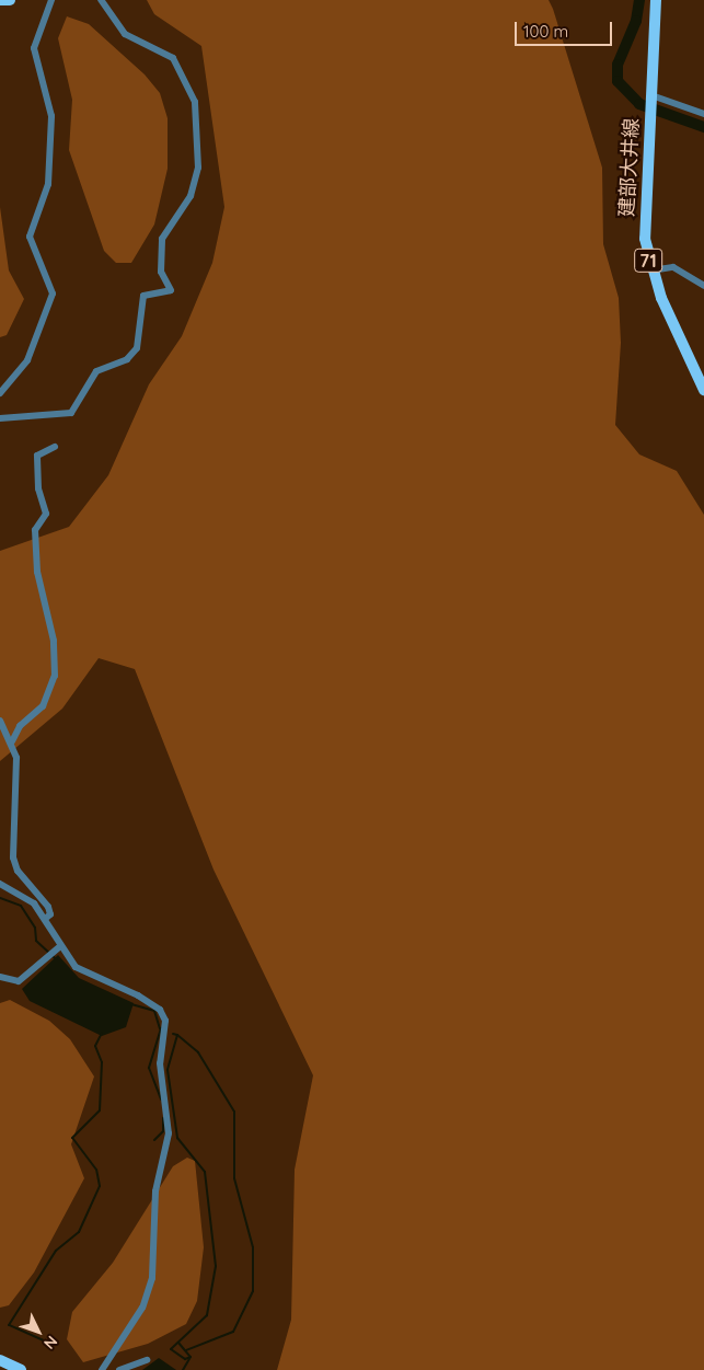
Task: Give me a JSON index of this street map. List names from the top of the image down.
{
  "streets": {
    "main road": ["建部大井線", "71"]
  },
  "scale_bar": "100 m",
  "north": "bottom right"
}
